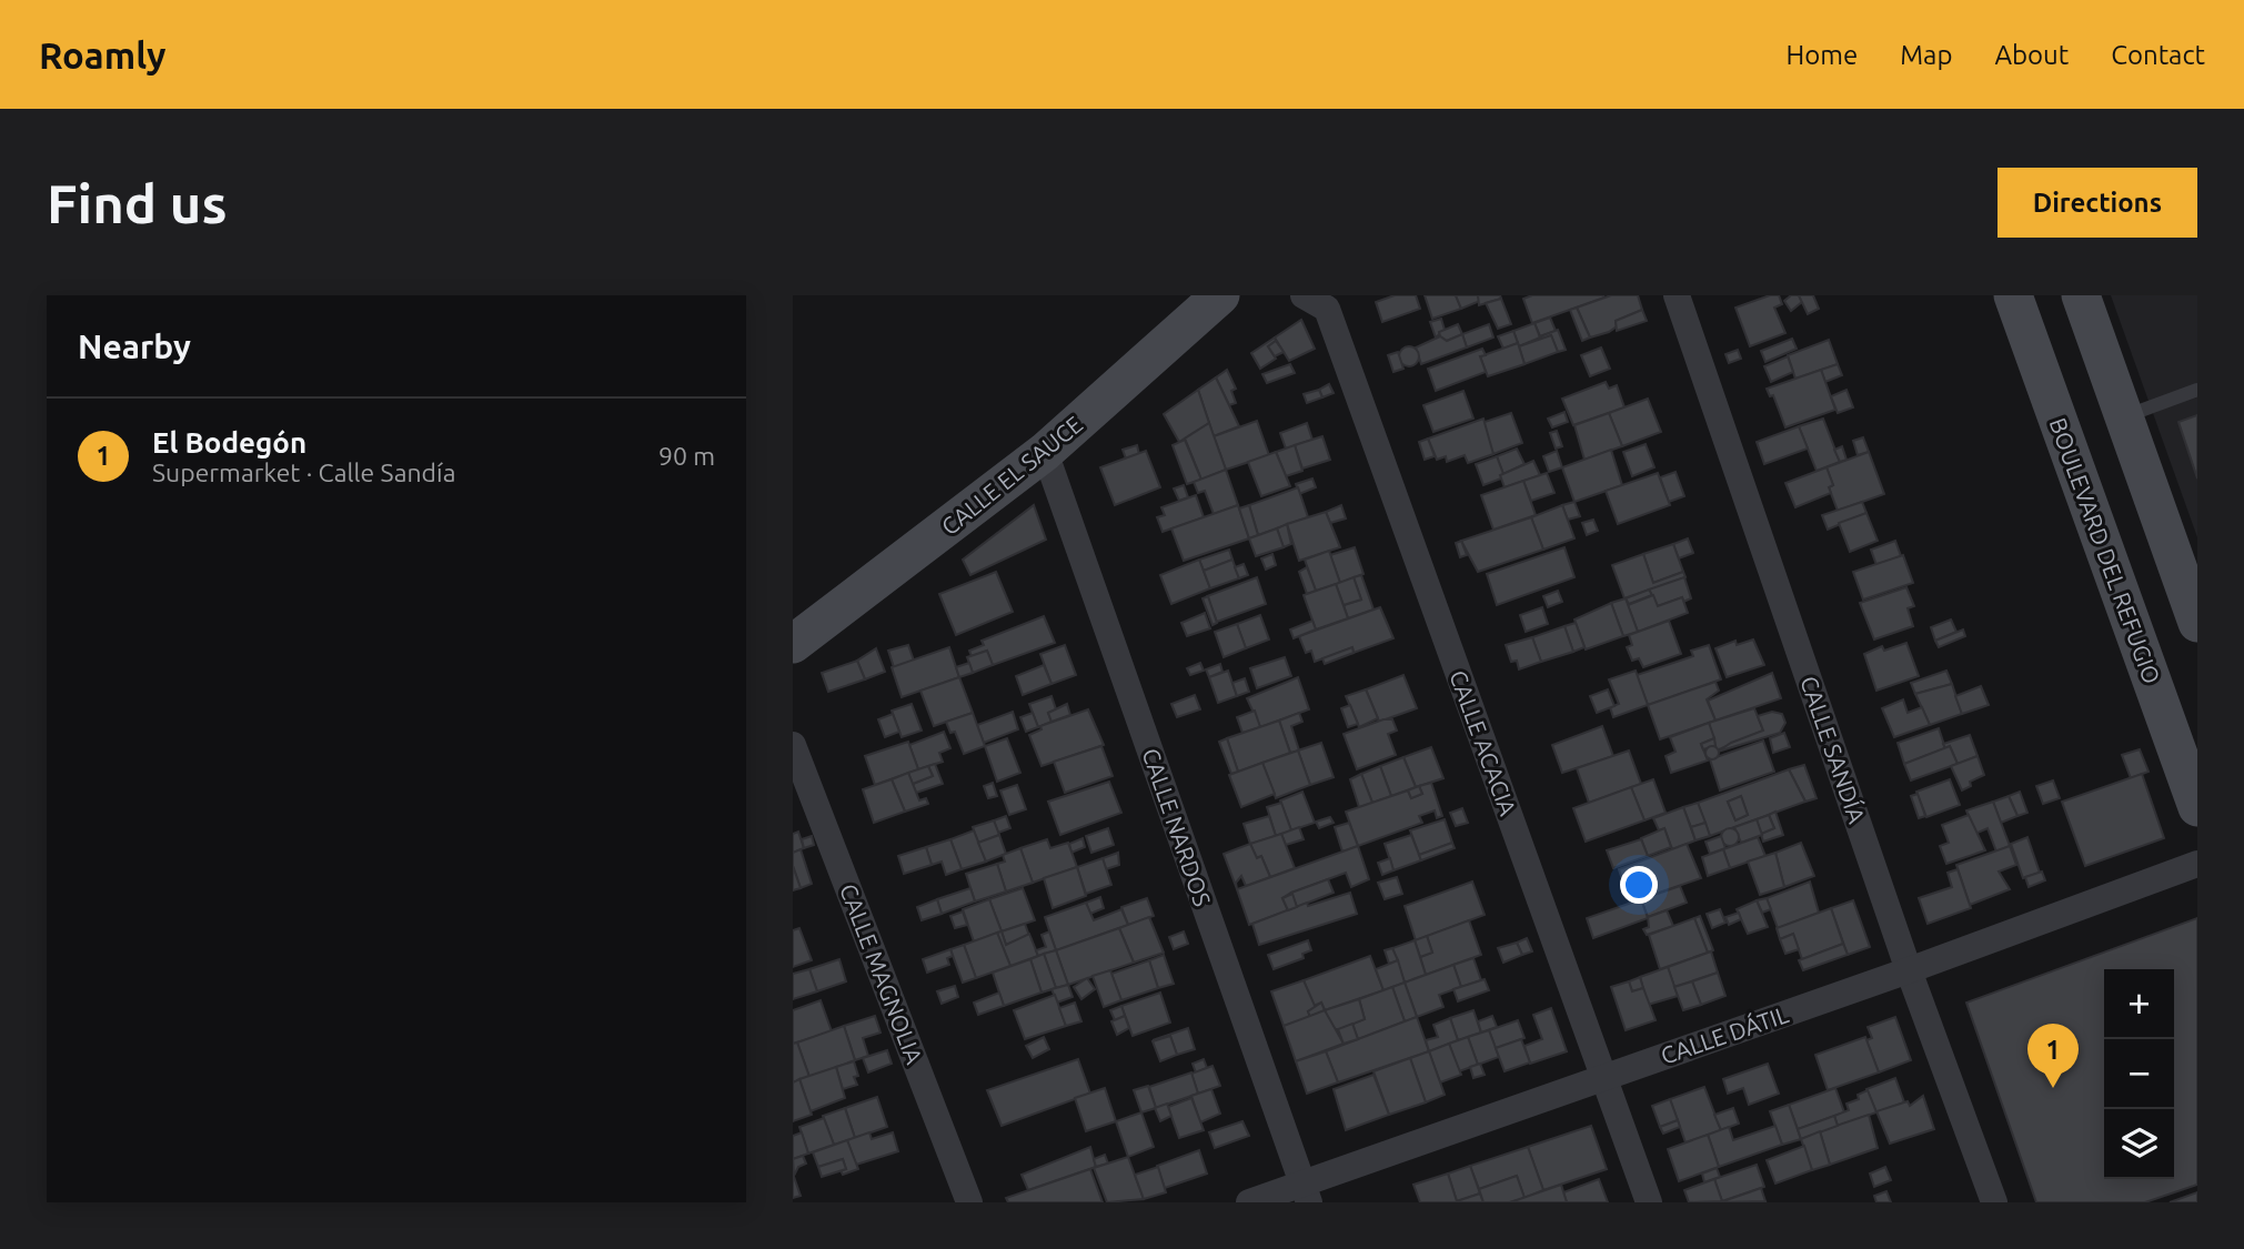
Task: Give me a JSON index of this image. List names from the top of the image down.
{
  "streets": {
    "street": [
      "CALLE EL SAUCE",
      "BOULEVARD DEL REFUGIO",
      "CALLE ACACIA",
      "CALLE SANDÍA",
      "CALLE NARDOS",
      "CALLE MAGNOLIA",
      "CALLE DÁTIL"
    ]
  },
  "crossings": [
    ["CALLE EL SAUCE", "CALLE NARDOS"],
    ["CALLE ACACIA", "CALLE DÁTIL"],
    ["CALLE SANDÍA", "CALLE DÁTIL"],
    ["CALLE NARDOS", "CALLE DÁTIL"]
  ],
  "page": {
    "header": "Roamly",
    "nav": [
      "Home",
      "Map",
      "About",
      "Contact"
    ],
    "buttons": "Directions",
    "title": "Find us",
    "heading": "Nearby",
    "list": [
      {
        "mark": "1",
        "name": "El Bodegón",
        "note": "Supermarket · Calle Sandía",
        "value": "90 m"
      }
    ],
    "map_buttons": ["+", "−"],
    "pins": "1"
  }
}
